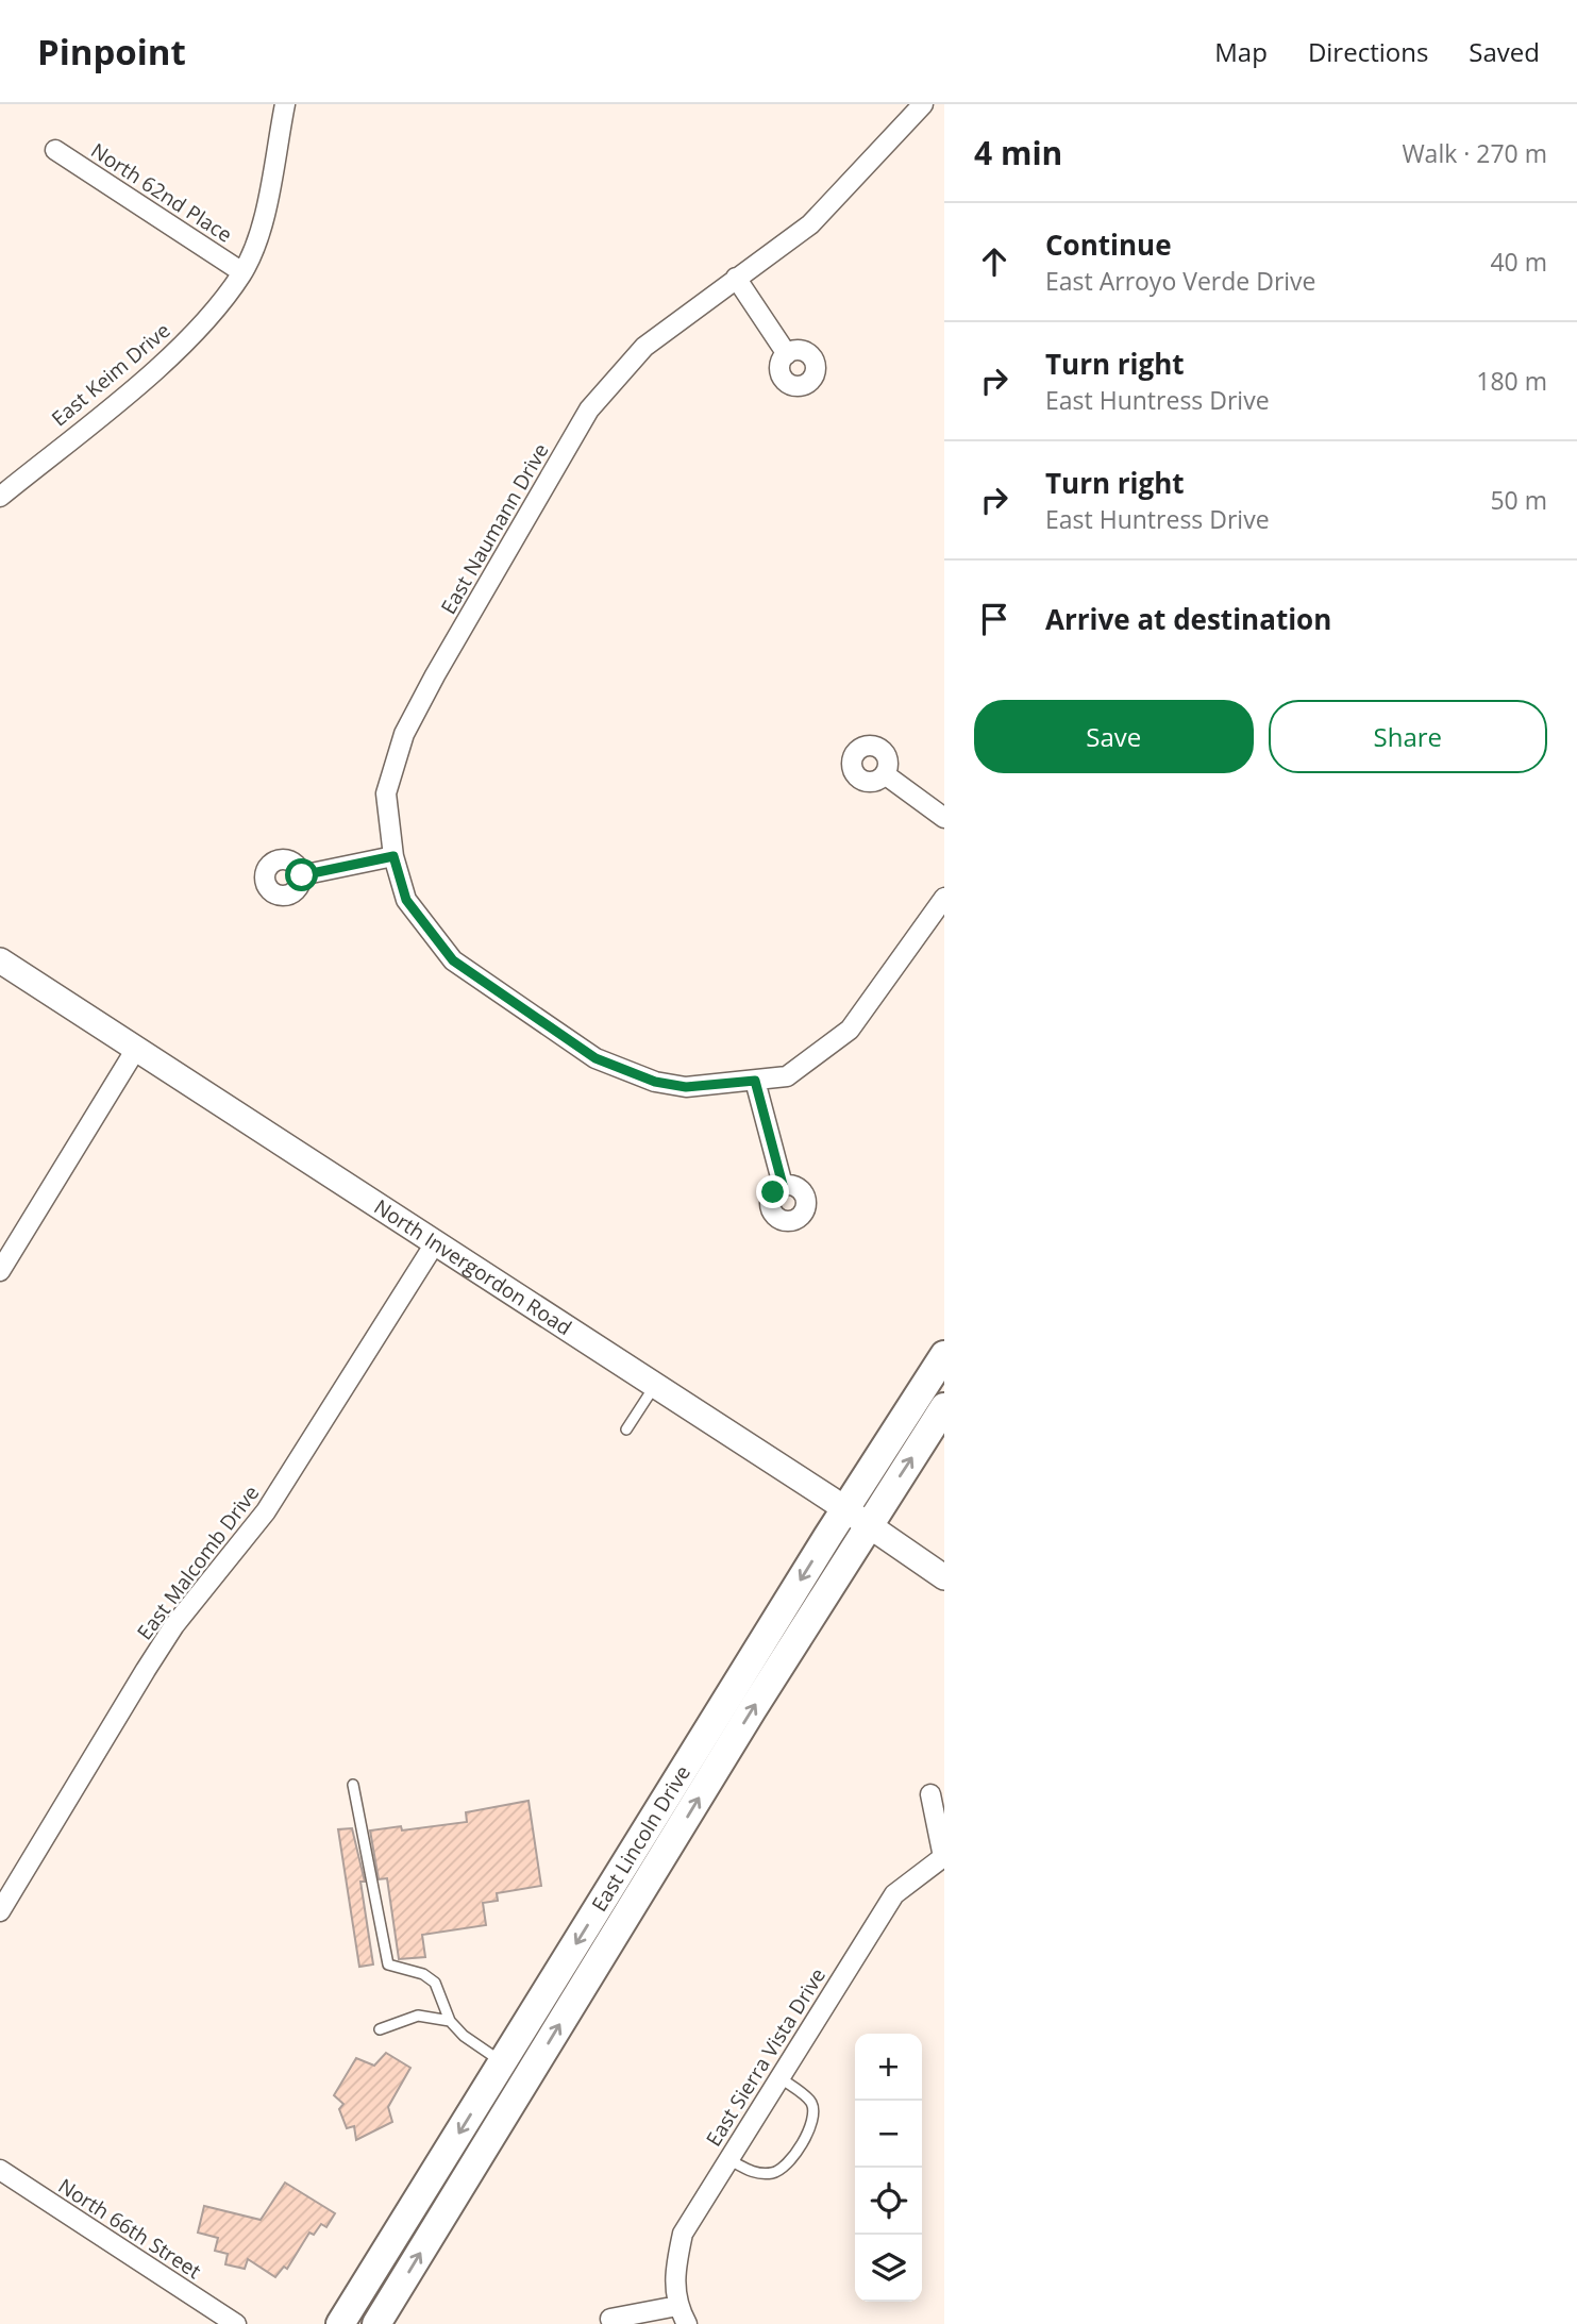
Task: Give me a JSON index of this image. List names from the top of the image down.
{
  "streets": {
    "main road": ["East Lincoln Drive"],
    "street": [
      "North 62nd Place",
      "East Keim Drive",
      "East Naumann Drive",
      "North Invergordon Road",
      "East Malcomb Drive",
      "East Sierra Vista Drive",
      "North 66th Street"
    ]
  },
  "crossings": [
    ["North 62nd Place", "East Keim Drive"],
    ["North Invergordon Road", "East Malcomb Drive"],
    ["North Invergordon Road", "East Lincoln Drive"]
  ],
  "page": {
    "header": "Pinpoint",
    "nav": ["Map", "Directions", "Saved"],
    "heading": ["4 min", "Walk · 270 m"],
    "list": [
      ["Continue", "East Arroyo Verde Drive", "40 m"],
      ["Turn right", "East Huntress Drive", "180 m"],
      ["Turn right", "East Huntress Drive", "50 m"],
      "Arrive at destination"
    ],
    "buttons": ["Save", "Share"],
    "map_buttons": ["+", "−"]
  }
}
